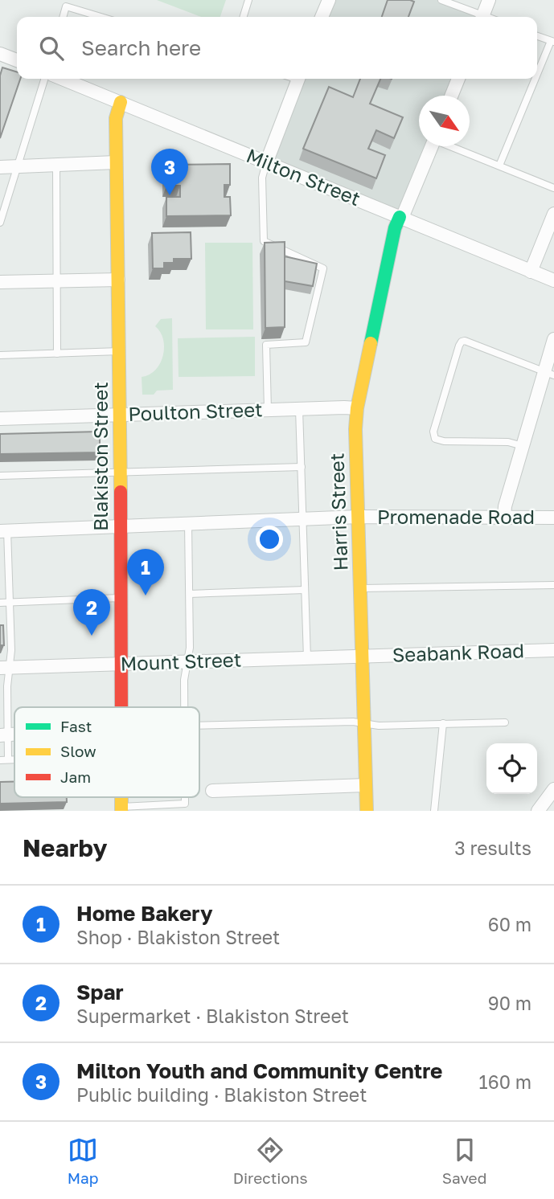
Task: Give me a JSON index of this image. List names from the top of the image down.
{
  "streets": {
    "street": [
      "Milton Street",
      "Poulton Street",
      "Blakiston Street",
      "Harris Street",
      "Promenade Road",
      "Seabank Road",
      "Mount Street"
    ]
  },
  "crossings": [
    ["Milton Street", "Blakiston Street"],
    ["Milton Street", "Harris Street"],
    ["Poulton Street", "Blakiston Street"],
    ["Poulton Street", "Harris Street"],
    ["Blakiston Street", "Promenade Road"],
    ["Blakiston Street", "Mount Street"],
    ["Harris Street", "Promenade Road"],
    ["Harris Street", "Seabank Road"],
    ["Harris Street", "Mount Street"],
    ["Seabank Road", "Mount Street"]
  ],
  "legend": ["Fast", "Slow", "Jam"],
  "north": "bottom right",
  "page": {
    "search": "Search here",
    "pins": ["3", "1", "2"],
    "heading": ["Nearby", "3 results"],
    "list": [
      {
        "mark": "1",
        "name": "Home Bakery",
        "note": "Shop · Blakiston Street",
        "value": "60 m"
      },
      {
        "mark": "2",
        "name": "Spar",
        "note": "Supermarket · Blakiston Street",
        "value": "90 m"
      },
      {
        "mark": "3",
        "name": "Milton Youth and Community Centre",
        "note": "Public building · Blakiston Street",
        "value": "160 m"
      }
    ],
    "nav": ["Map", "Directions", "Saved"]
  }
}
